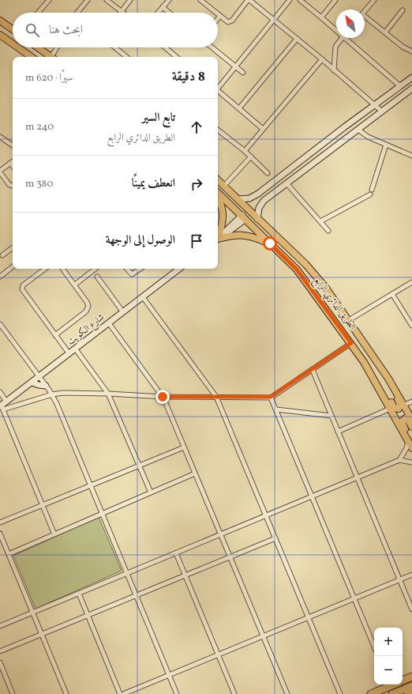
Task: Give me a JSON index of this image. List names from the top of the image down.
{
  "streets": {
    "main road": ["الطريق الدائري الرابع", "شارع الكويت"]
  },
  "north": "top left",
  "page": {
    "search": "ابحث هنا",
    "heading": ["8 دقيقة", "سيرًا · 620 m"],
    "list": [
      ["تابع السير", "الطريق الدائري الرابع", "240 m"],
      ["انعطف يمينًا", "380 m"],
      "الوصول إلى الوجهة"
    ],
    "map_buttons": ["+", "−"]
  }
}
